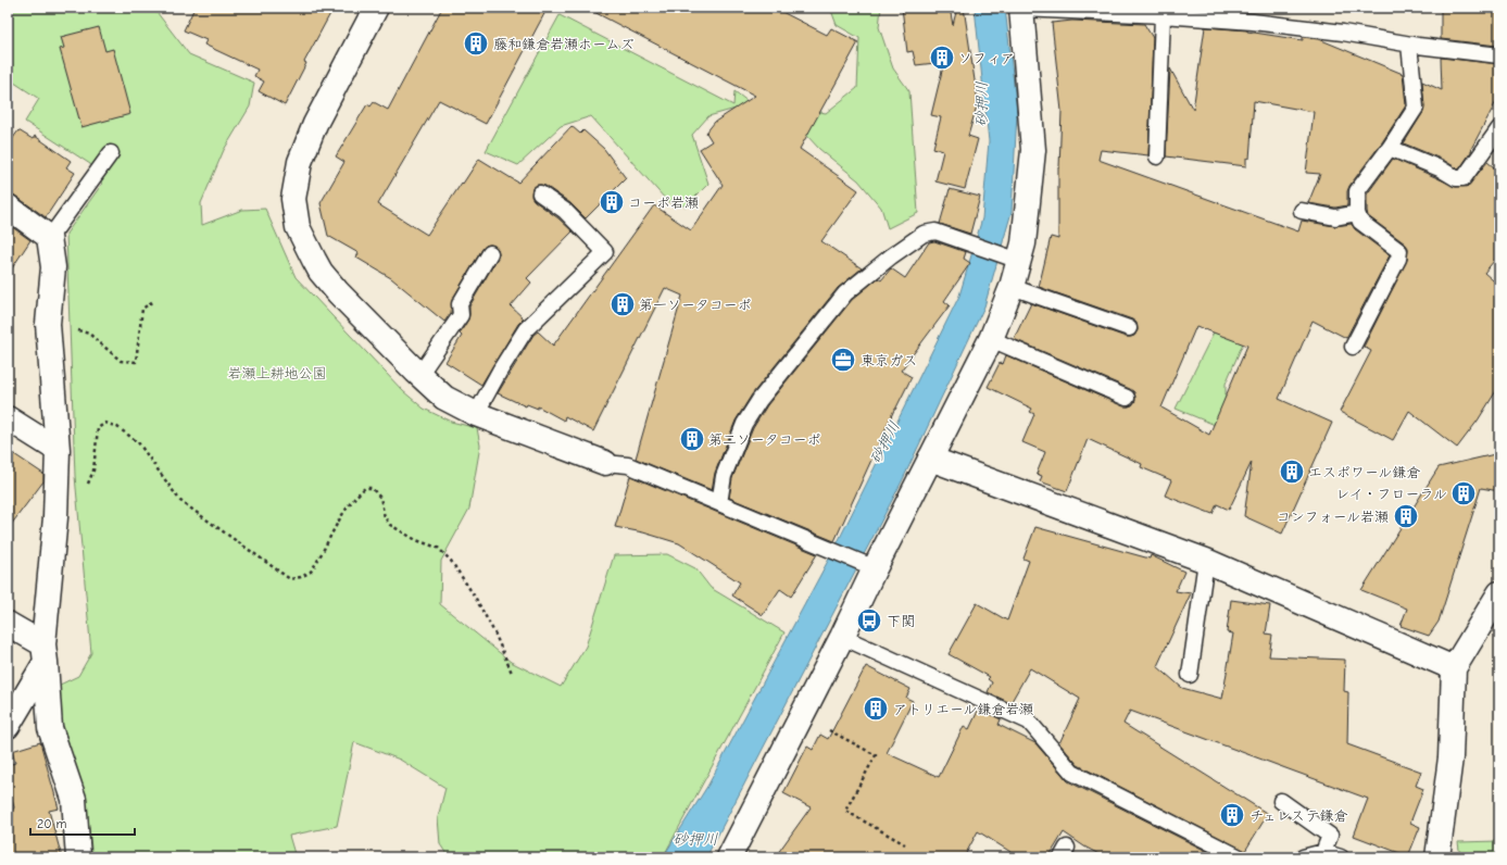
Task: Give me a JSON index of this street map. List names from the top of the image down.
{
  "water": ["砂押川"],
  "parks": ["岩瀬上耕地公園"],
  "places": {
    "building": [
      "藤和鎌倉岩瀬ホームズ",
      "ソフィア",
      "コーポ岩瀬",
      "第一ソータコーポ",
      "第二ソータコーポ",
      "エスポワール鎌倉",
      "レイ・フローラル",
      "コンフォール岩瀬",
      "アトリエール鎌倉岩瀬",
      "チェレステ鎌倉"
    ],
    "office": ["東京ガス"],
    "bus stop": ["下関"]
  },
  "scale_bar": "20 m"
}
